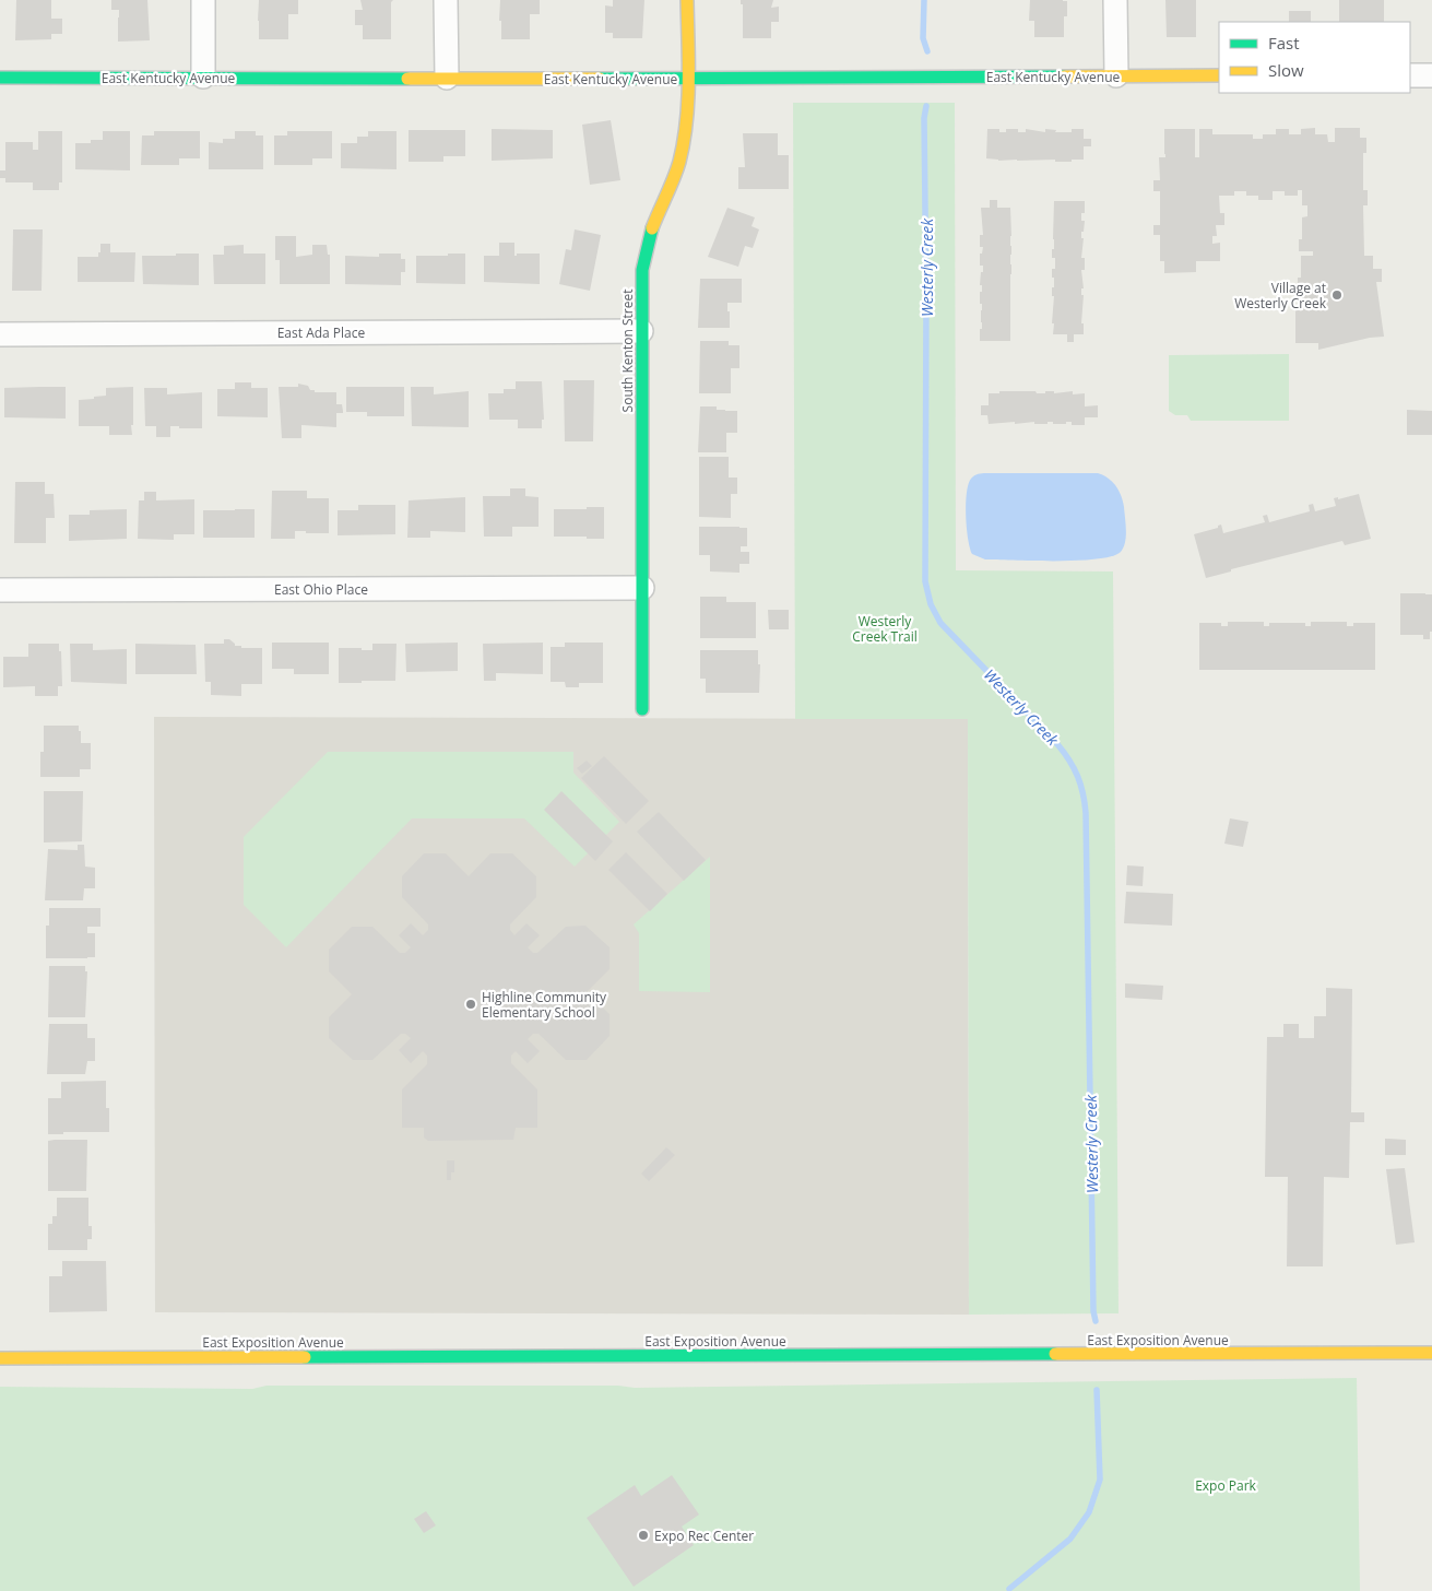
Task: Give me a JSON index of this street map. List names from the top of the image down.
{
  "streets": {
    "street": [
      "East Kentucky Avenue",
      "East Ada Place",
      "South Kenton Street",
      "East Ohio Place",
      "East Exposition Avenue"
    ]
  },
  "crossings": [
    ["East Kentucky Avenue", "South Kenton Street"],
    ["East Ada Place", "South Kenton Street"],
    ["South Kenton Street", "East Ohio Place"]
  ],
  "water": ["Westerly Creek"],
  "parks": ["Westerly Creek Trail", "Expo Park"],
  "places": ["Village at Westerly Creek", "Highline Community Elementary School", "Expo Rec Center"],
  "legend": ["Fast", "Slow"]
}
